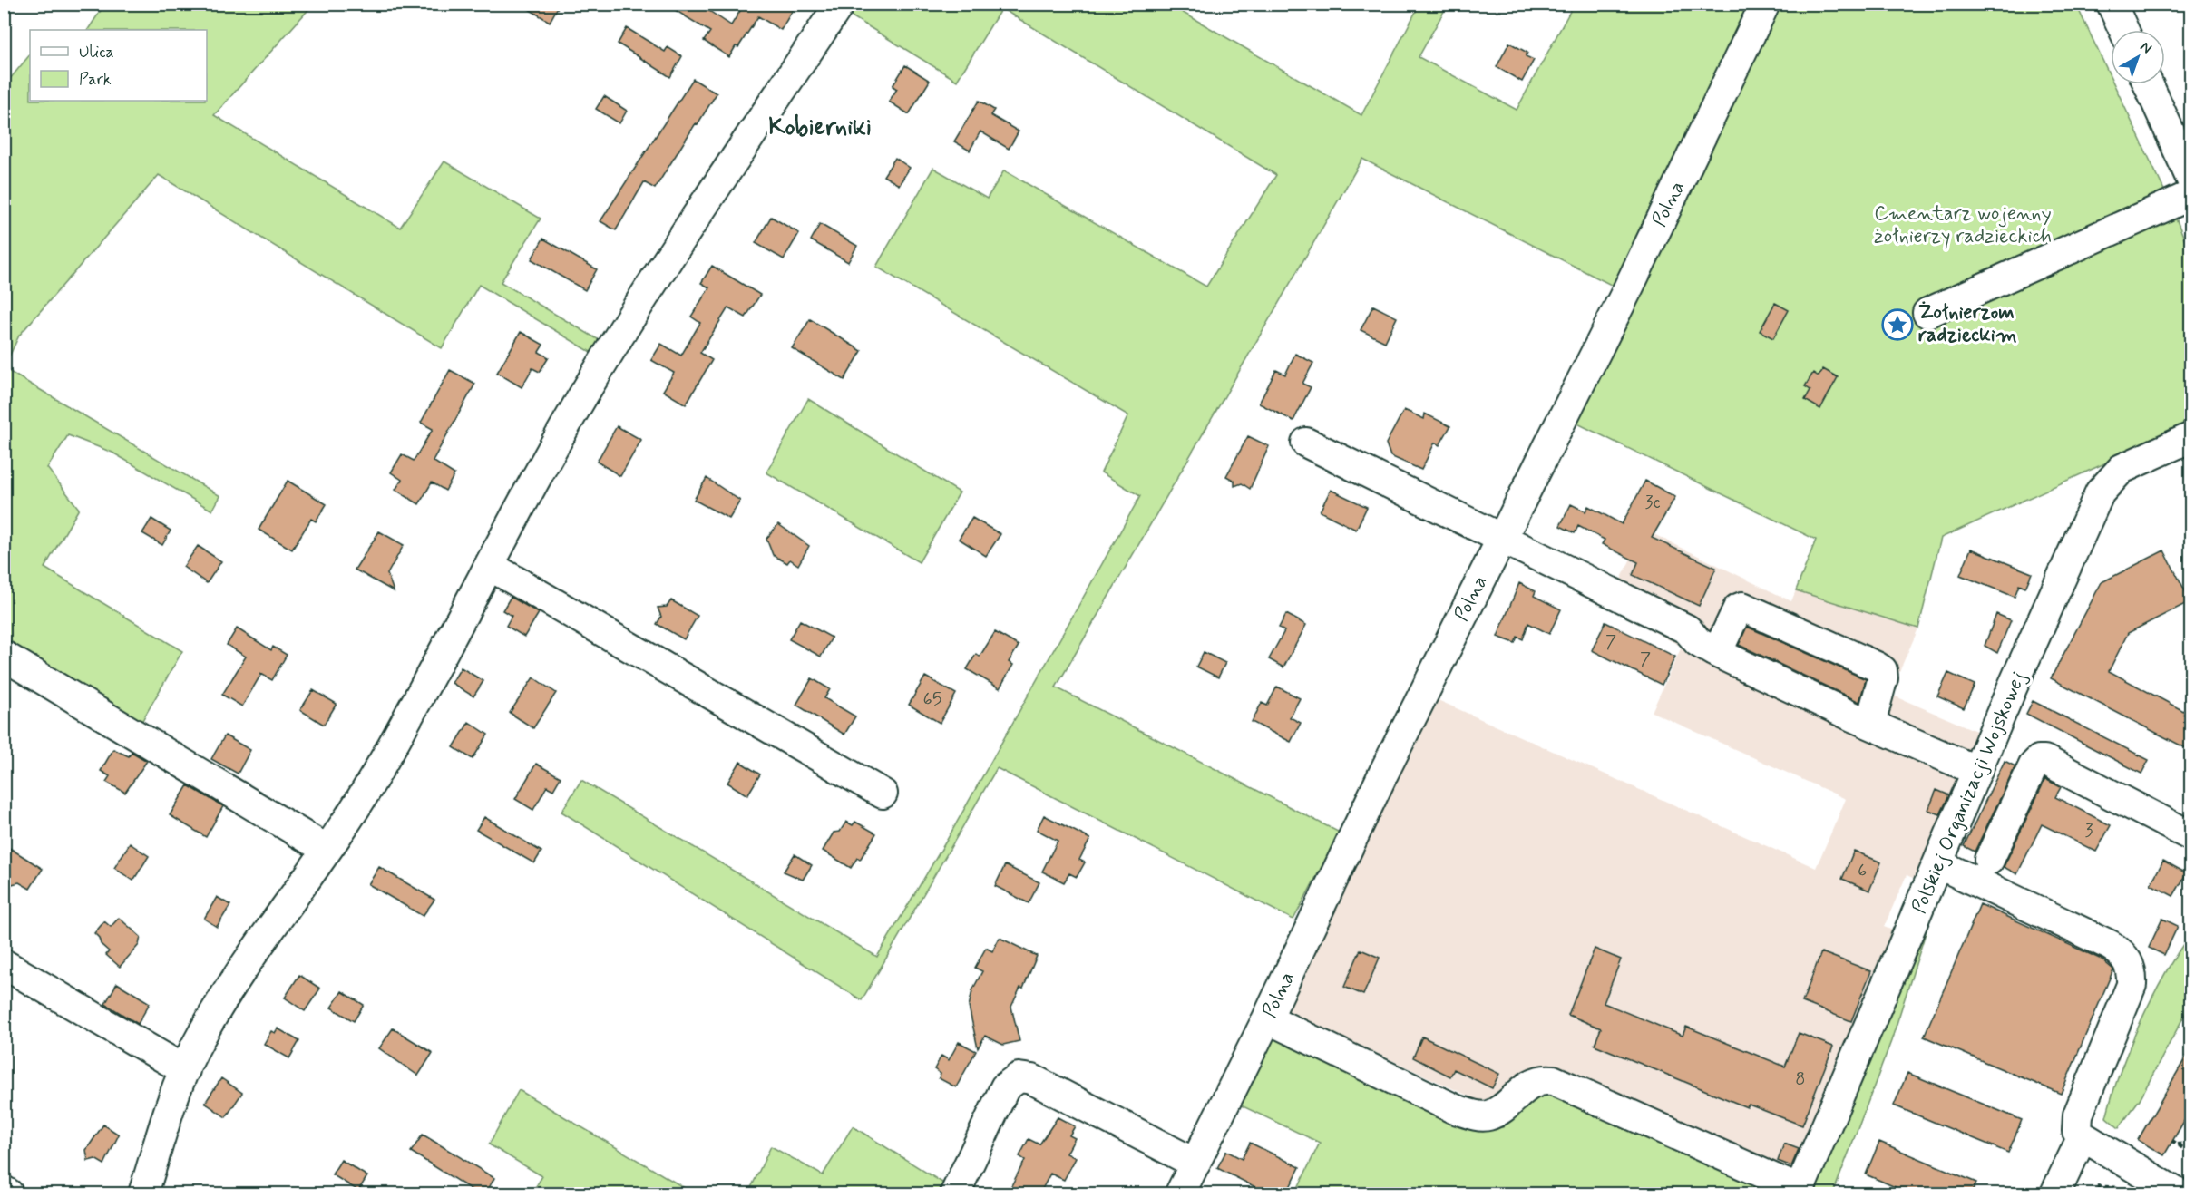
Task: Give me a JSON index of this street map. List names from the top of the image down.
{
  "streets": {
    "street": ["Polna", "Polskiej Organizacji Wojskowej"]
  },
  "districts": ["Kobierniki"],
  "parks": ["Cmentarz wojenny żołnierzy radzieckich"],
  "places": {
    "place": ["Żołnierzom radzieckim"]
  },
  "house_numbers": [
    "3c",
    "7",
    "7",
    "65",
    "3",
    "6",
    "8"
  ],
  "legend": ["Ulica", "Park"],
  "north": "top right"
}
